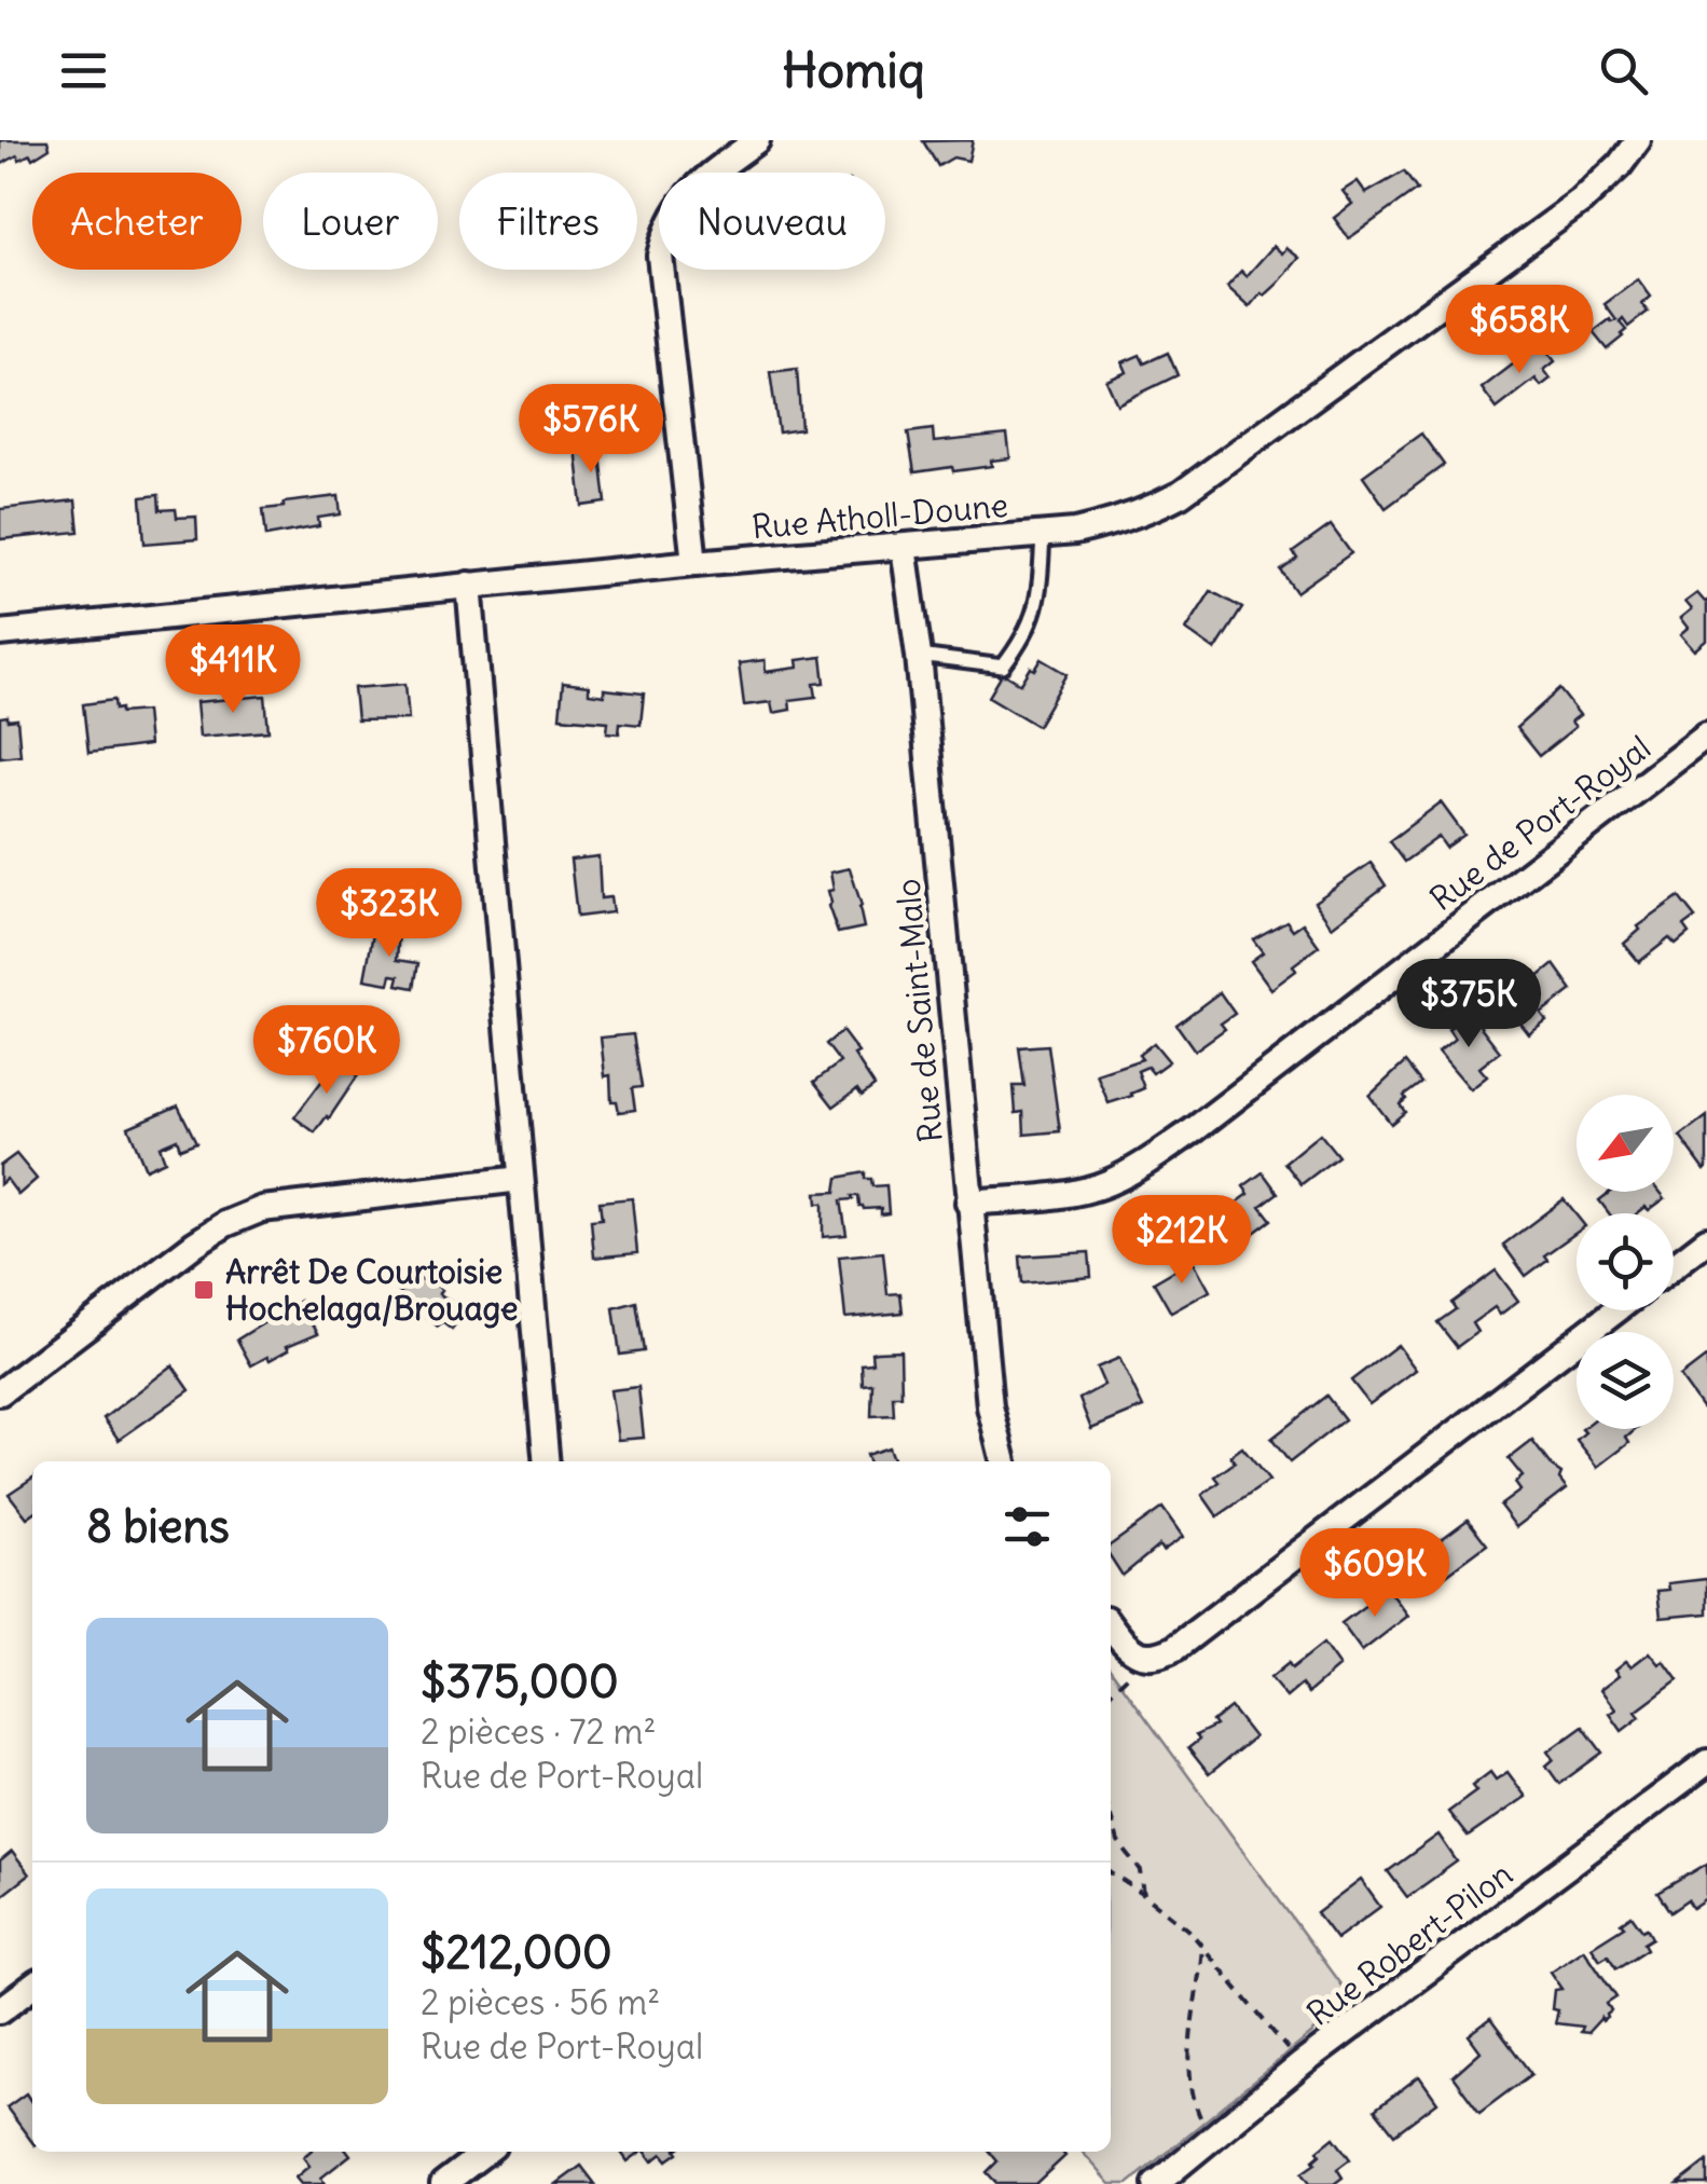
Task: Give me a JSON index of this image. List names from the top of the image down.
{
  "streets": {
    "street": [
      "Rue Atholl-Doune",
      "Rue de Port-Royal",
      "Rue de Saint-Malo",
      "Rue Robert-Pilon"
    ]
  },
  "crossings": [
    ["Rue Atholl-Doune", "Rue de Saint-Malo"],
    ["Rue de Port-Royal", "Rue de Saint-Malo"]
  ],
  "places": {
    "transit": ["Arrêt De Courtoisie Hochelaga/Brouage"]
  },
  "north": "bottom left",
  "page": {
    "header": "Homiq",
    "chip": [
      "Acheter",
      "Louer",
      "Filtres",
      "Nouveau"
    ],
    "price": [
      "$658K",
      "$576K",
      "$411K",
      "$323K",
      "$375K",
      "$760K",
      "$212K",
      "$609K"
    ],
    "heading": "8 biens",
    "list": [
      {
        "name": "$375,000",
        "note": "2 pièces · 72 m² · Rue de Port-Royal"
      },
      {
        "name": "$212,000",
        "note": "2 pièces · 56 m² · Rue de Port-Royal"
      }
    ]
  }
}
